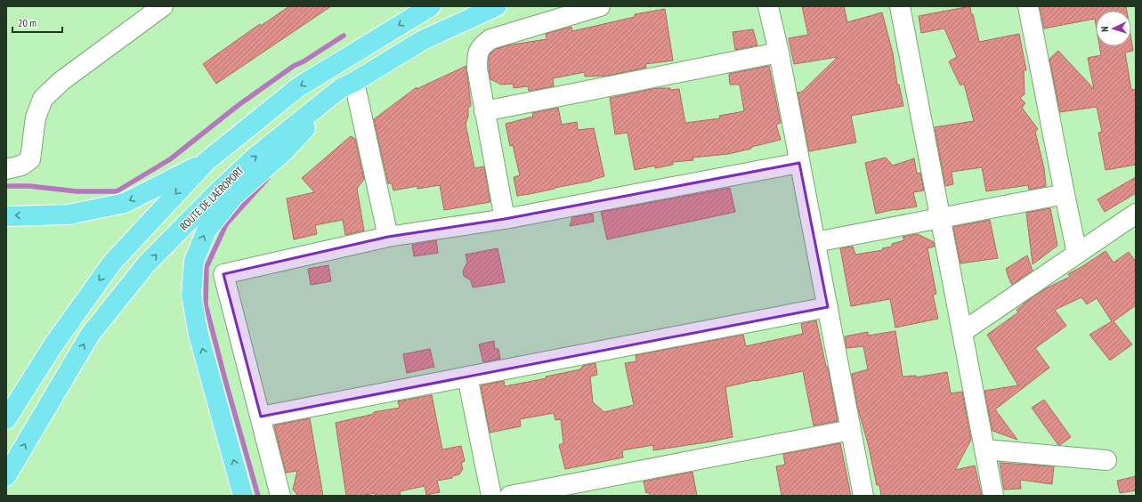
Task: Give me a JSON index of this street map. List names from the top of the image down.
{
  "streets": {
    "highway": ["ROUTE DE L'AÉROPORT"]
  },
  "scale_bar": "20 m",
  "north": "left"
}
